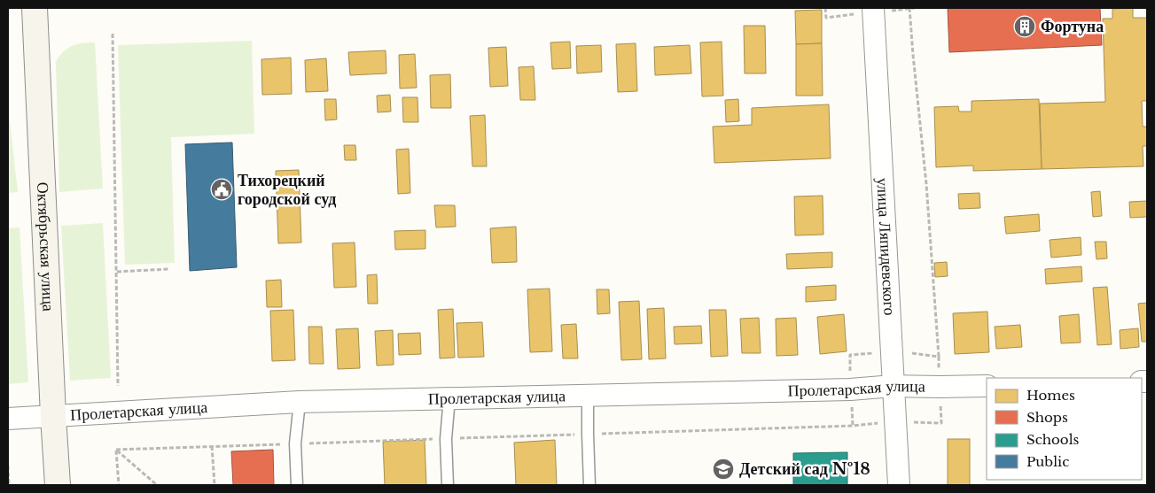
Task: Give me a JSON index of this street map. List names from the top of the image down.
{
  "streets": {
    "main road": ["Октябрьская улица"],
    "street": ["улица Ляпидевского", "Пролетарская улица"]
  },
  "crossings": [
    ["улица Ляпидевского", "Пролетарская улица"],
    ["Октябрьская улица", "Пролетарская улица"]
  ],
  "places": {
    "building": ["Фортуна"],
    "public building": ["Тихорецкий городской суд"],
    "school or university": ["Детский сад №18"]
  },
  "legend": [
    "Homes",
    "Shops",
    "Schools",
    "Public"
  ]
}
